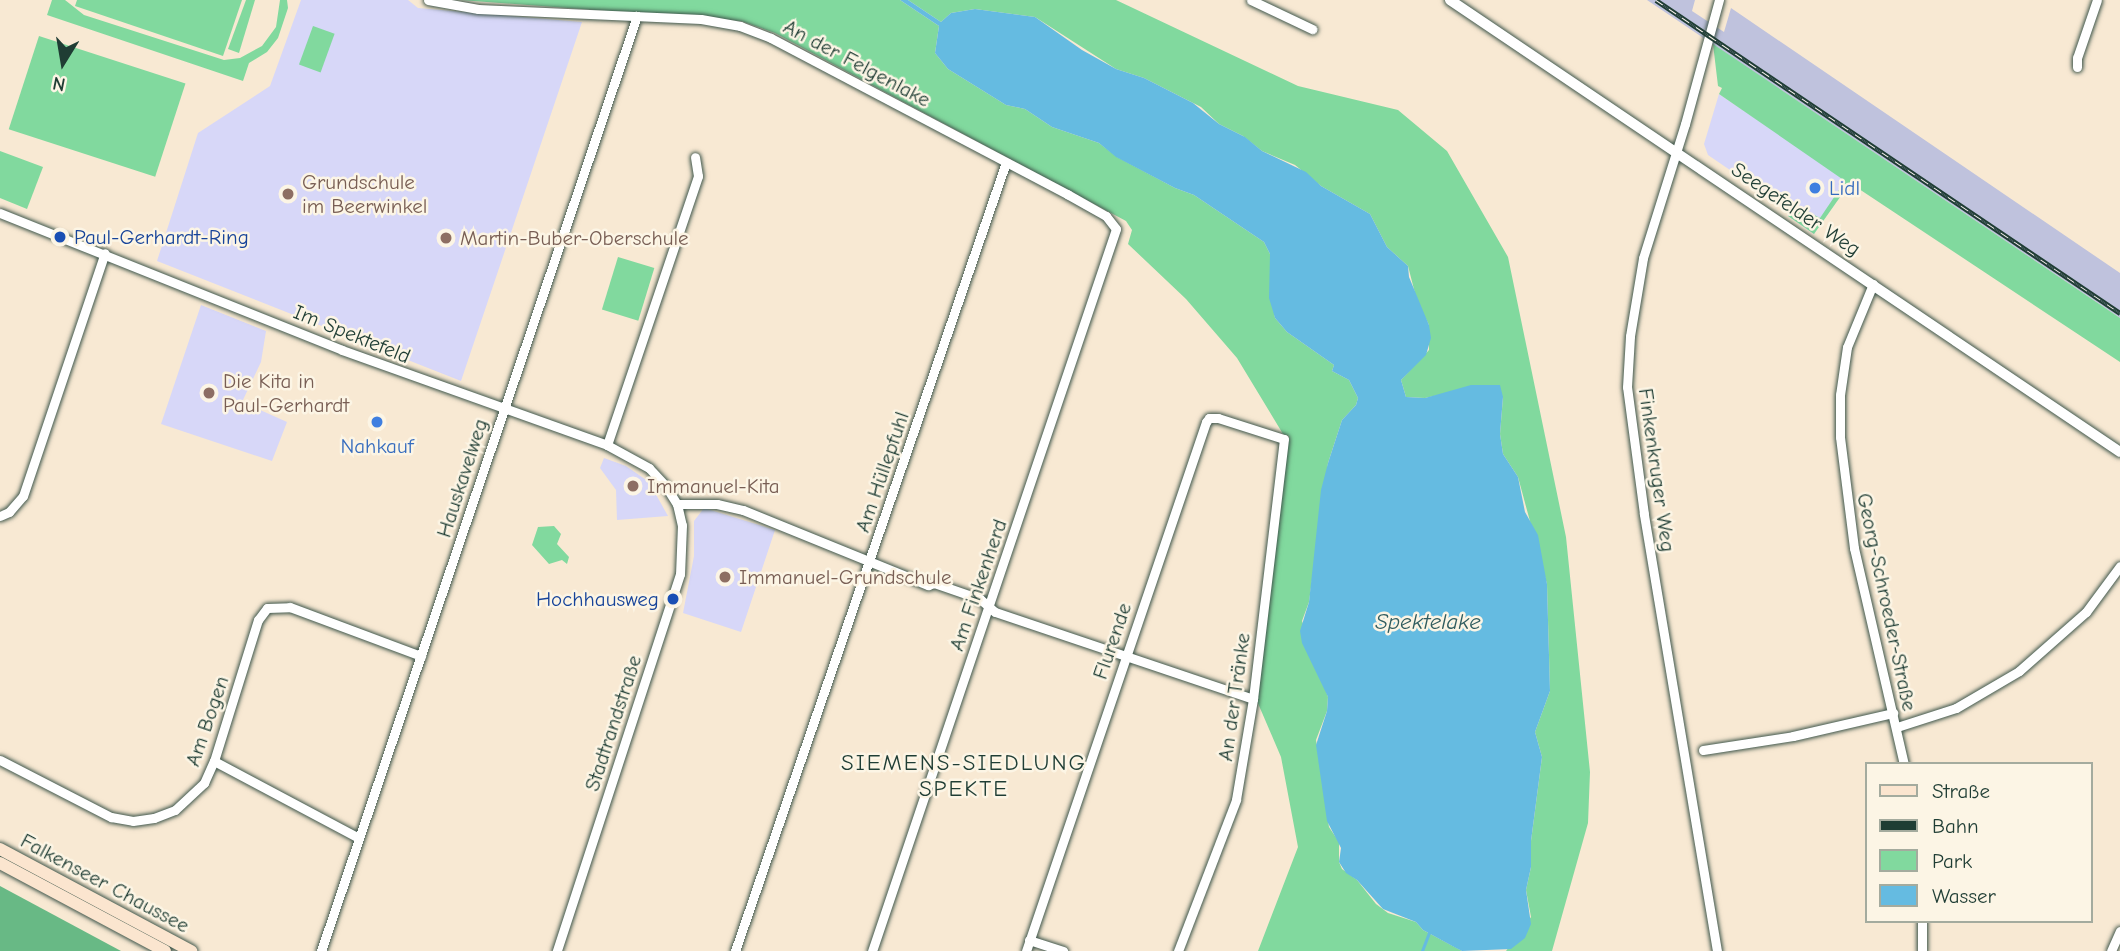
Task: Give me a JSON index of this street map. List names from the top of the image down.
{
  "streets": {
    "main road": ["Falkenseer Chaussee"],
    "street": [
      "An der Felgenlake",
      "Seegefelder Weg",
      "Im Spektefeld",
      "Finkenkruger Weg",
      "Am Hüllepfuhl",
      "Hauskavelweg",
      "Am Finkenherd",
      "Georg-Schroeder-Straße",
      "Flurende",
      "An der Tränke",
      "Am Bogen",
      "Stadtrandstraße"
    ]
  },
  "crossings": [
    ["An der Felgenlake", "Am Hüllepfuhl"],
    ["An der Felgenlake", "Hauskavelweg"],
    ["An der Felgenlake", "Am Finkenherd"],
    ["Seegefelder Weg", "Finkenkruger Weg"],
    ["Seegefelder Weg", "Georg-Schroeder-Straße"],
    ["Im Spektefeld", "Hauskavelweg"],
    ["Im Spektefeld", "Stadtrandstraße"],
    ["Hauskavelweg", "Am Bogen"],
    ["Flurende", "An der Tränke"]
  ],
  "districts": ["SIEMENS-SIEDLUNG SPEKTE"],
  "water": ["Spektelake"],
  "places": [
    "Lidl",
    "Grundschule im Beerwinkel",
    "Paul-Gerhardt-Ring",
    "Martin-Buber-Oberschule",
    "Die Kita in Paul-Gerhardt",
    "Nahkauf",
    "Immanuel-Kita",
    "Immanuel-Grundschule",
    "Hochhausweg"
  ],
  "legend": [
    "Straße",
    "Bahn",
    "Park",
    "Wasser"
  ],
  "north": "bottom"
}
